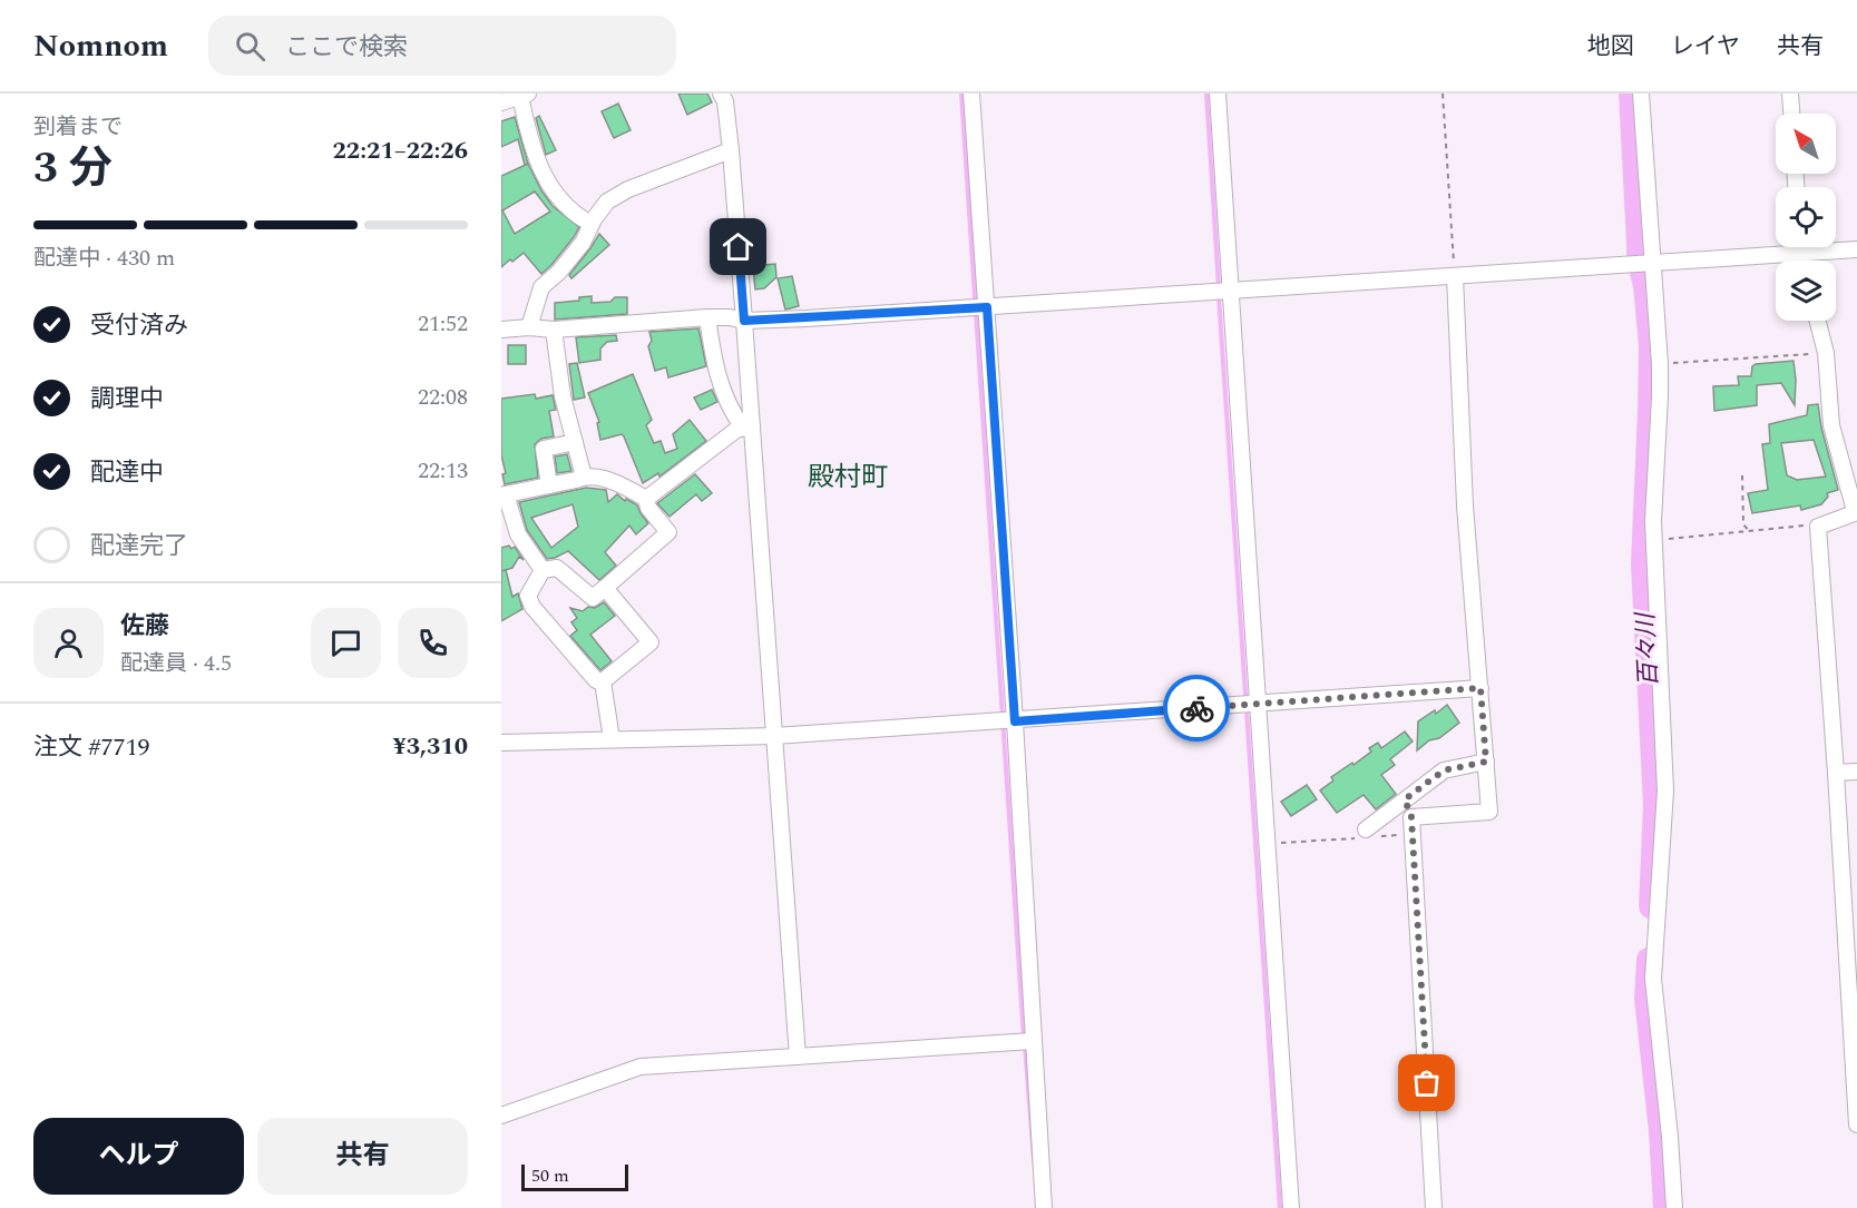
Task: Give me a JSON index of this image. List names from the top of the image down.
{
  "districts": ["殿村町"],
  "water": ["百々川"],
  "scale_bar": "50 m",
  "north": "top left",
  "page": {
    "header": "Nomnom",
    "search": "ここで検索",
    "nav": ["地図", "レイヤ", "共有"],
    "heading": ["3 分", "到着まで", "22:21–22:26"],
    "panel": [
      "佐藤",
      "配達員 · 4.5",
      "注文 #7719",
      "¥3,310"
    ],
    "bar": "配達中 · 430 m",
    "list": [
      ["受付済み", "21:52"],
      ["調理中", "22:08"],
      ["配達中", "22:13"],
      "配達完了"
    ],
    "buttons": ["ヘルプ", "共有"],
    "scale": "50 m"
  }
}
